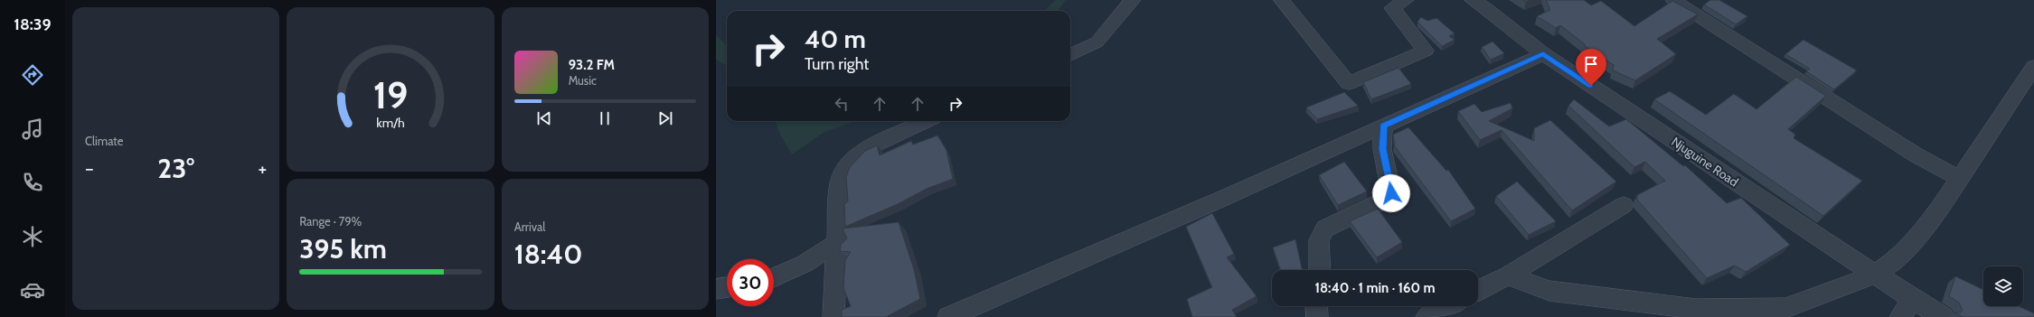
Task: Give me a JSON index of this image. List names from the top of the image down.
{
  "streets": {
    "street": ["Njuguine Road"]
  },
  "page": {
    "tabs": "18:39",
    "tile": [
      "Climate",
      ["Range · 79%", "395 km"],
      ["Arrival", "18:40"]
    ],
    "turn": ["40 m", "Turn right"],
    "song": ["93.2 FM", "Music"],
    "heat": ["−", "23°", "+"],
    "limit": "30",
    "trip": "18:40 · 1 min · 160 m",
    "gauge": ["19", "km/h"]
  }
}
